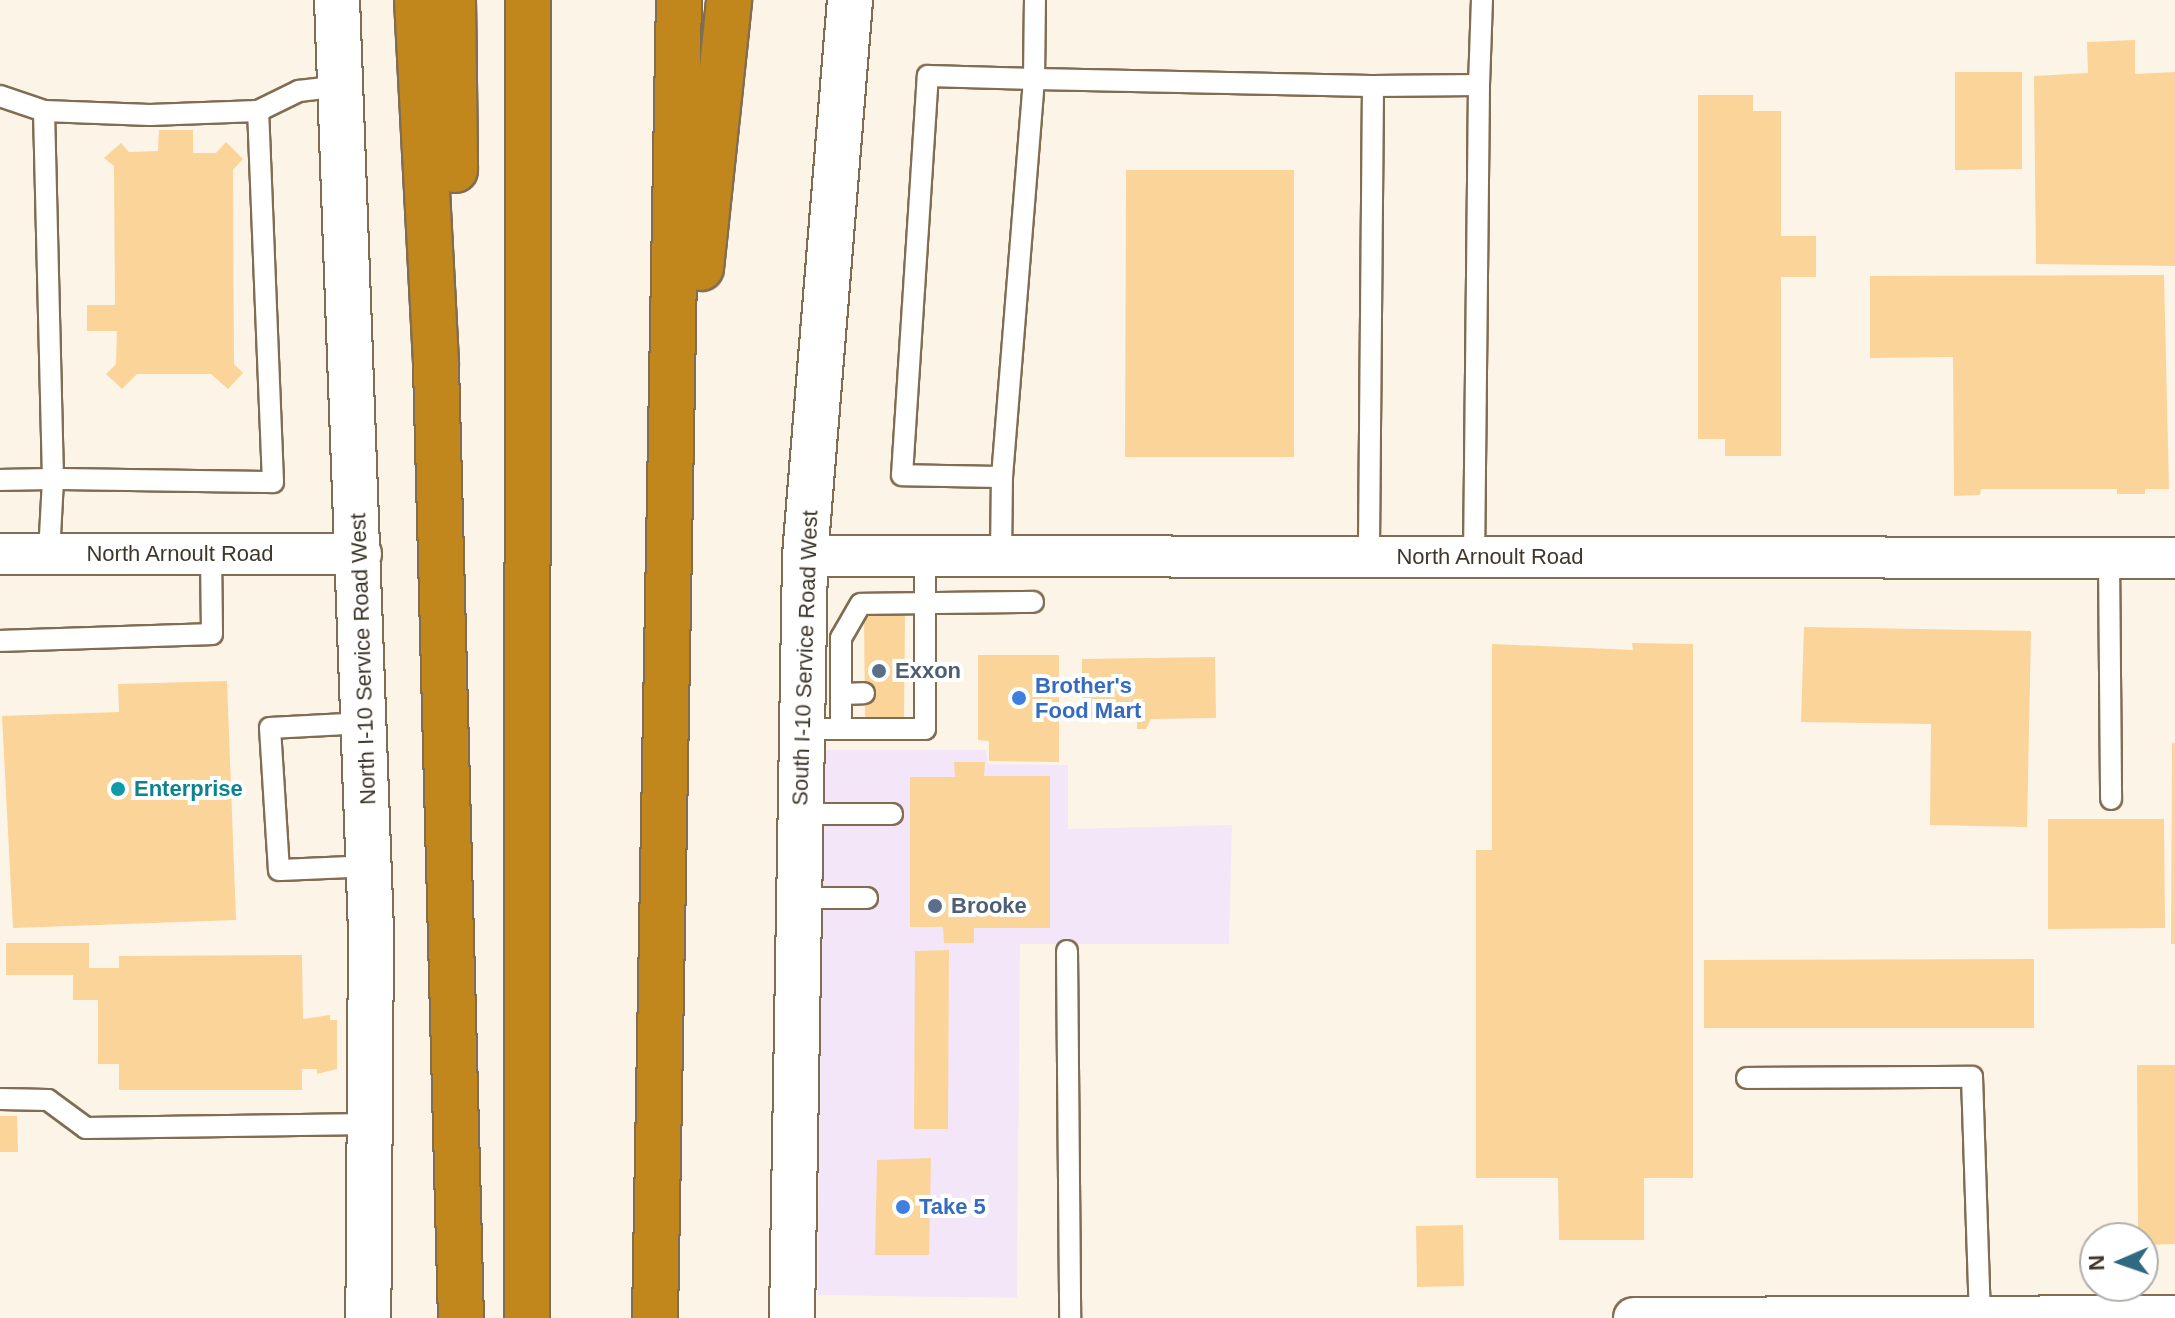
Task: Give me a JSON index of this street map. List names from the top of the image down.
{
  "streets": {
    "street": ["North Arnoult Road", "South I-10 Service Road West", "North I-10 Service Road West"]
  },
  "crossings": [
    ["North Arnoult Road", "South I-10 Service Road West"],
    ["North Arnoult Road", "North I-10 Service Road West"]
  ],
  "places": [
    "Exxon",
    "Brother's Food Mart",
    "Enterprise",
    "Brooke",
    "Take 5"
  ],
  "north": "left"
}
